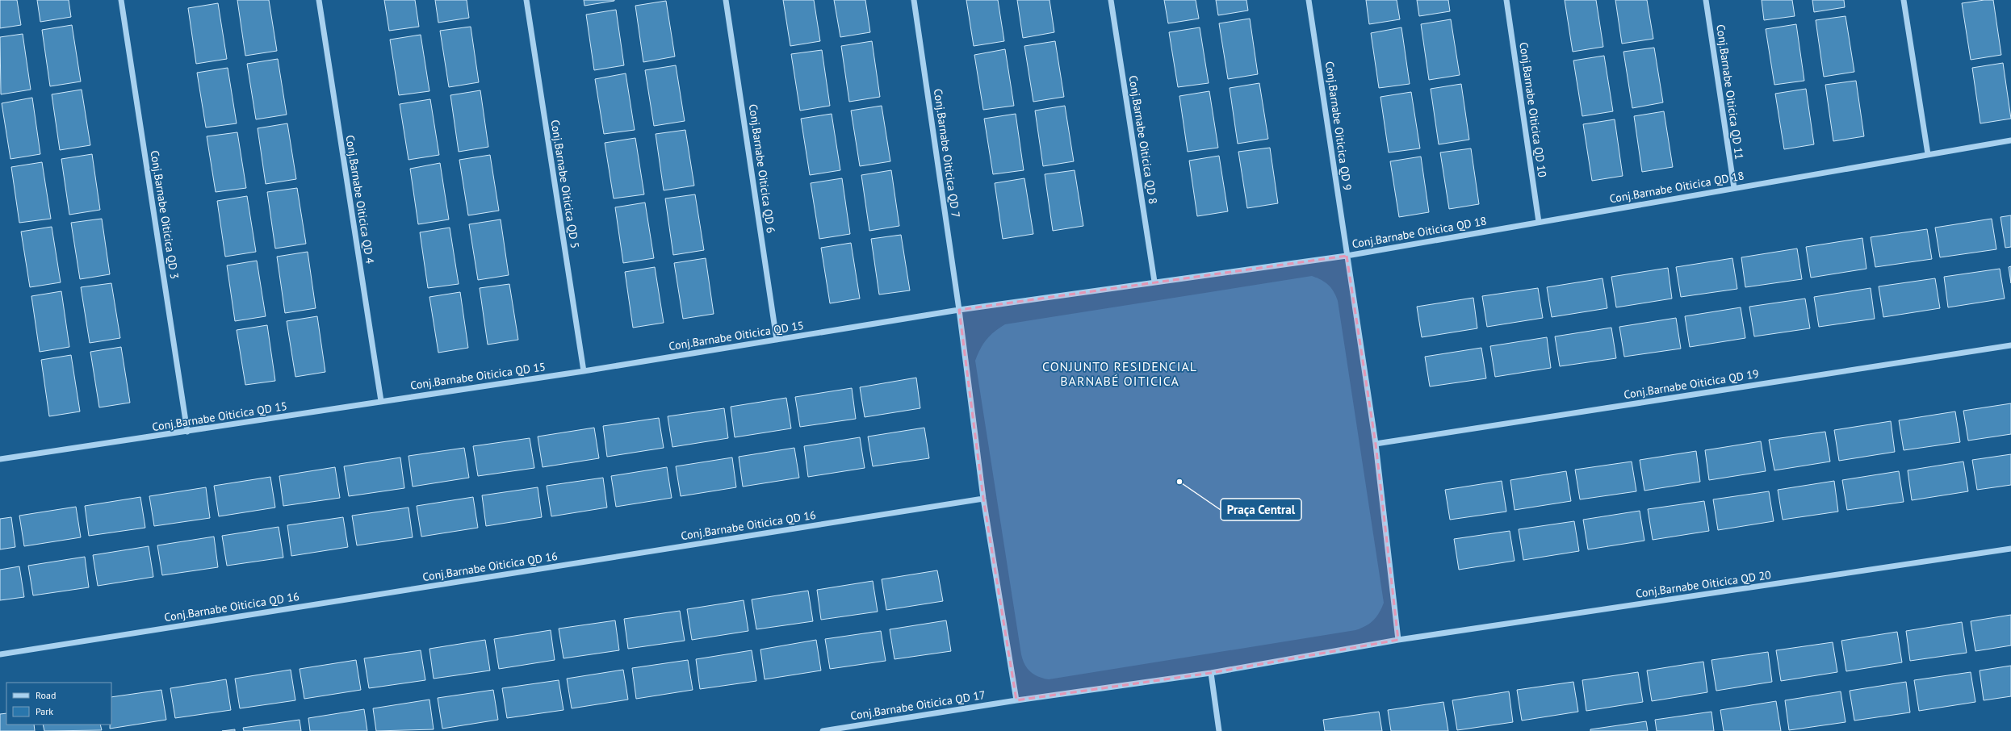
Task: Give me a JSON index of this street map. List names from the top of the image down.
{
  "streets": {
    "street": [
      "Conj.Barnabe Oiticica QD 11",
      "Conj.Barnabe Oiticica QD 10",
      "Conj.Barnabe Oiticica QD 9",
      "Conj.Barnabe Oiticica QD 8",
      "Conj.Barnabe Oiticica QD 7",
      "Conj.Barnabe Oiticica QD 6",
      "Conj.Barnabe Oiticica QD 5",
      "Conj.Barnabe Oiticica QD 18",
      "Conj.Barnabe Oiticica QD 4",
      "Conj.Barnabe Oiticica QD 3",
      "Conj.Barnabe Oiticica QD 15",
      "Conj.Barnabe Oiticica QD 19",
      "Conj.Barnabe Oiticica QD 16",
      "Conj.Barnabe Oiticica QD 20",
      "Conj.Barnabe Oiticica QD 17"
    ]
  },
  "crossings": [
    ["Conj.Barnabe Oiticica QD 11", "Conj.Barnabe Oiticica QD 18"],
    ["Conj.Barnabe Oiticica QD 10", "Conj.Barnabe Oiticica QD 18"],
    ["Conj.Barnabe Oiticica QD 9", "Conj.Barnabe Oiticica QD 18"],
    ["Conj.Barnabe Oiticica QD 9", "Conj.Barnabe Oiticica QD 19"],
    ["Conj.Barnabe Oiticica QD 9", "Conj.Barnabe Oiticica QD 20"],
    ["Conj.Barnabe Oiticica QD 8", "Conj.Barnabe Oiticica QD 18"],
    ["Conj.Barnabe Oiticica QD 8", "Conj.Barnabe Oiticica QD 15"],
    ["Conj.Barnabe Oiticica QD 7", "Conj.Barnabe Oiticica QD 15"],
    ["Conj.Barnabe Oiticica QD 7", "Conj.Barnabe Oiticica QD 16"],
    ["Conj.Barnabe Oiticica QD 7", "Conj.Barnabe Oiticica QD 17"],
    ["Conj.Barnabe Oiticica QD 6", "Conj.Barnabe Oiticica QD 15"],
    ["Conj.Barnabe Oiticica QD 5", "Conj.Barnabe Oiticica QD 15"],
    ["Conj.Barnabe Oiticica QD 18", "Conj.Barnabe Oiticica QD 15"],
    ["Conj.Barnabe Oiticica QD 4", "Conj.Barnabe Oiticica QD 15"],
    ["Conj.Barnabe Oiticica QD 3", "Conj.Barnabe Oiticica QD 15"],
    ["Conj.Barnabe Oiticica QD 20", "Conj.Barnabe Oiticica QD 17"]
  ],
  "districts": ["CONJUNTO RESIDENCIAL BARNABÉ OITICICA"],
  "places": ["Praça Central"],
  "legend": ["Road", "Park"]
}
